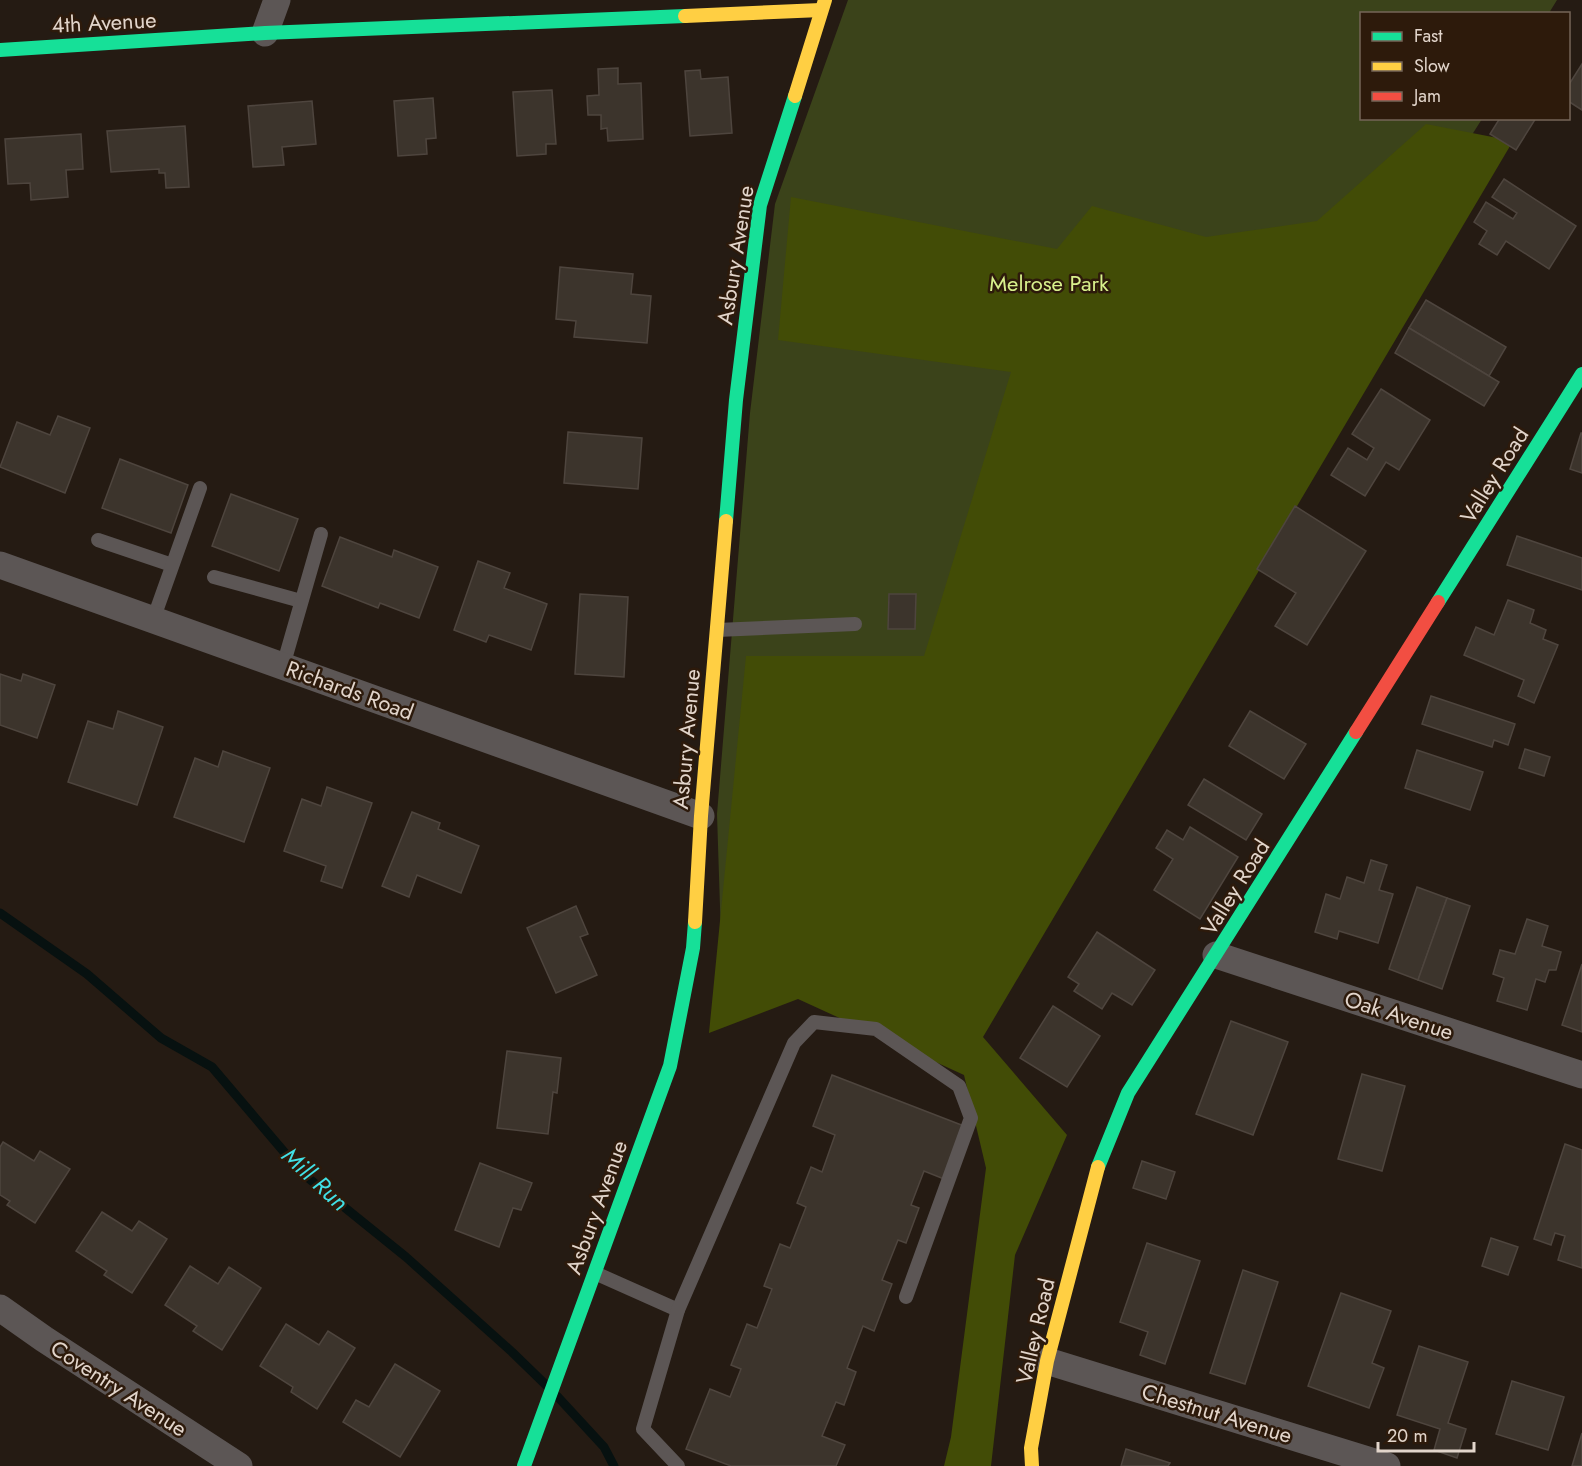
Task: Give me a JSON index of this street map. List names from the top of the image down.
{
  "streets": {
    "street": [
      "4th Avenue",
      "Asbury Avenue",
      "Valley Road",
      "Richards Road",
      "Oak Avenue",
      "Coventry Avenue",
      "Chestnut Avenue"
    ]
  },
  "crossings": [
    ["4th Avenue", "Asbury Avenue"],
    ["Asbury Avenue", "Richards Road"],
    ["Valley Road", "Oak Avenue"],
    ["Valley Road", "Chestnut Avenue"]
  ],
  "water": ["Mill Run"],
  "parks": ["Melrose Park"],
  "legend": ["Fast", "Slow", "Jam"],
  "scale_bar": "20 m"
}
